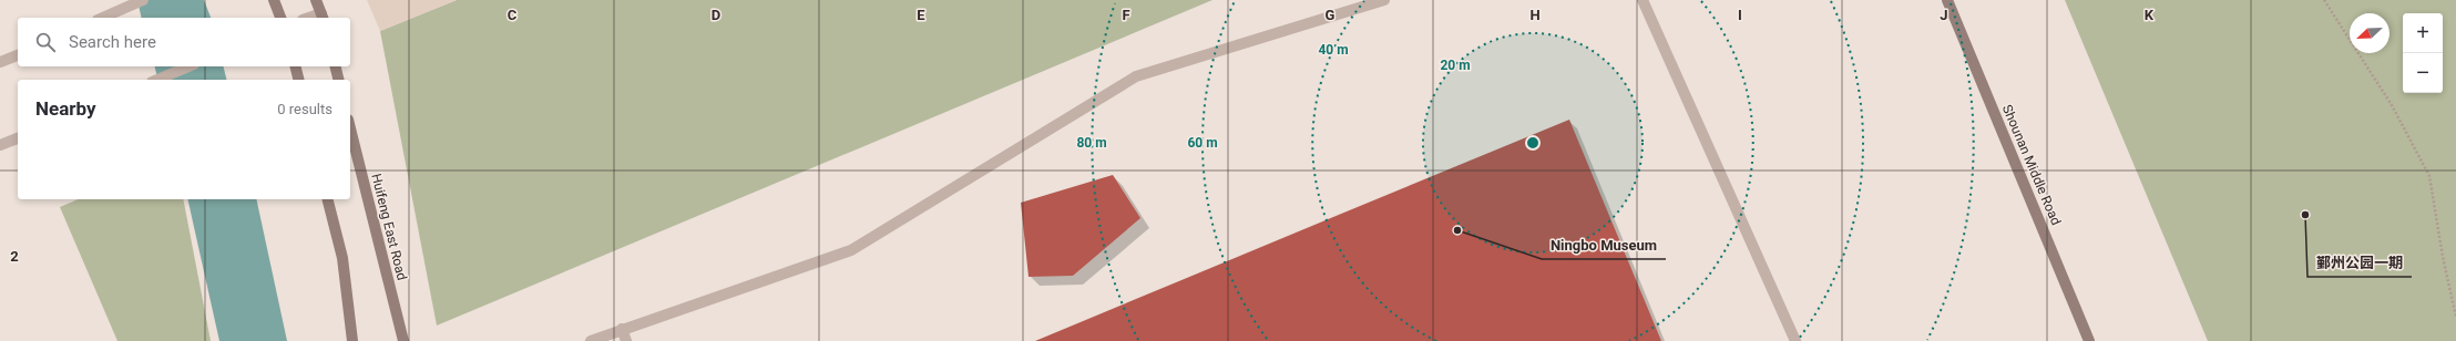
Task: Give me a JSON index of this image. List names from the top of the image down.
{
  "streets": {
    "street": ["Shounan Middle Road", "Huifeng East Road"]
  },
  "places": ["鄞州公园一期", "Ningbo Museum"],
  "north": "bottom left",
  "page": {
    "map_buttons": ["+", "−"],
    "search": "Search here",
    "heading": ["Nearby", "0 results"]
  },
  "grid": {
    "columns": [
      "C",
      "D",
      "E",
      "F",
      "G",
      "H",
      "I",
      "J",
      "K"
    ],
    "rows": ["2"]
  },
  "rings": [
    "40 m",
    "20 m",
    "60 m",
    "80 m"
  ]
}
